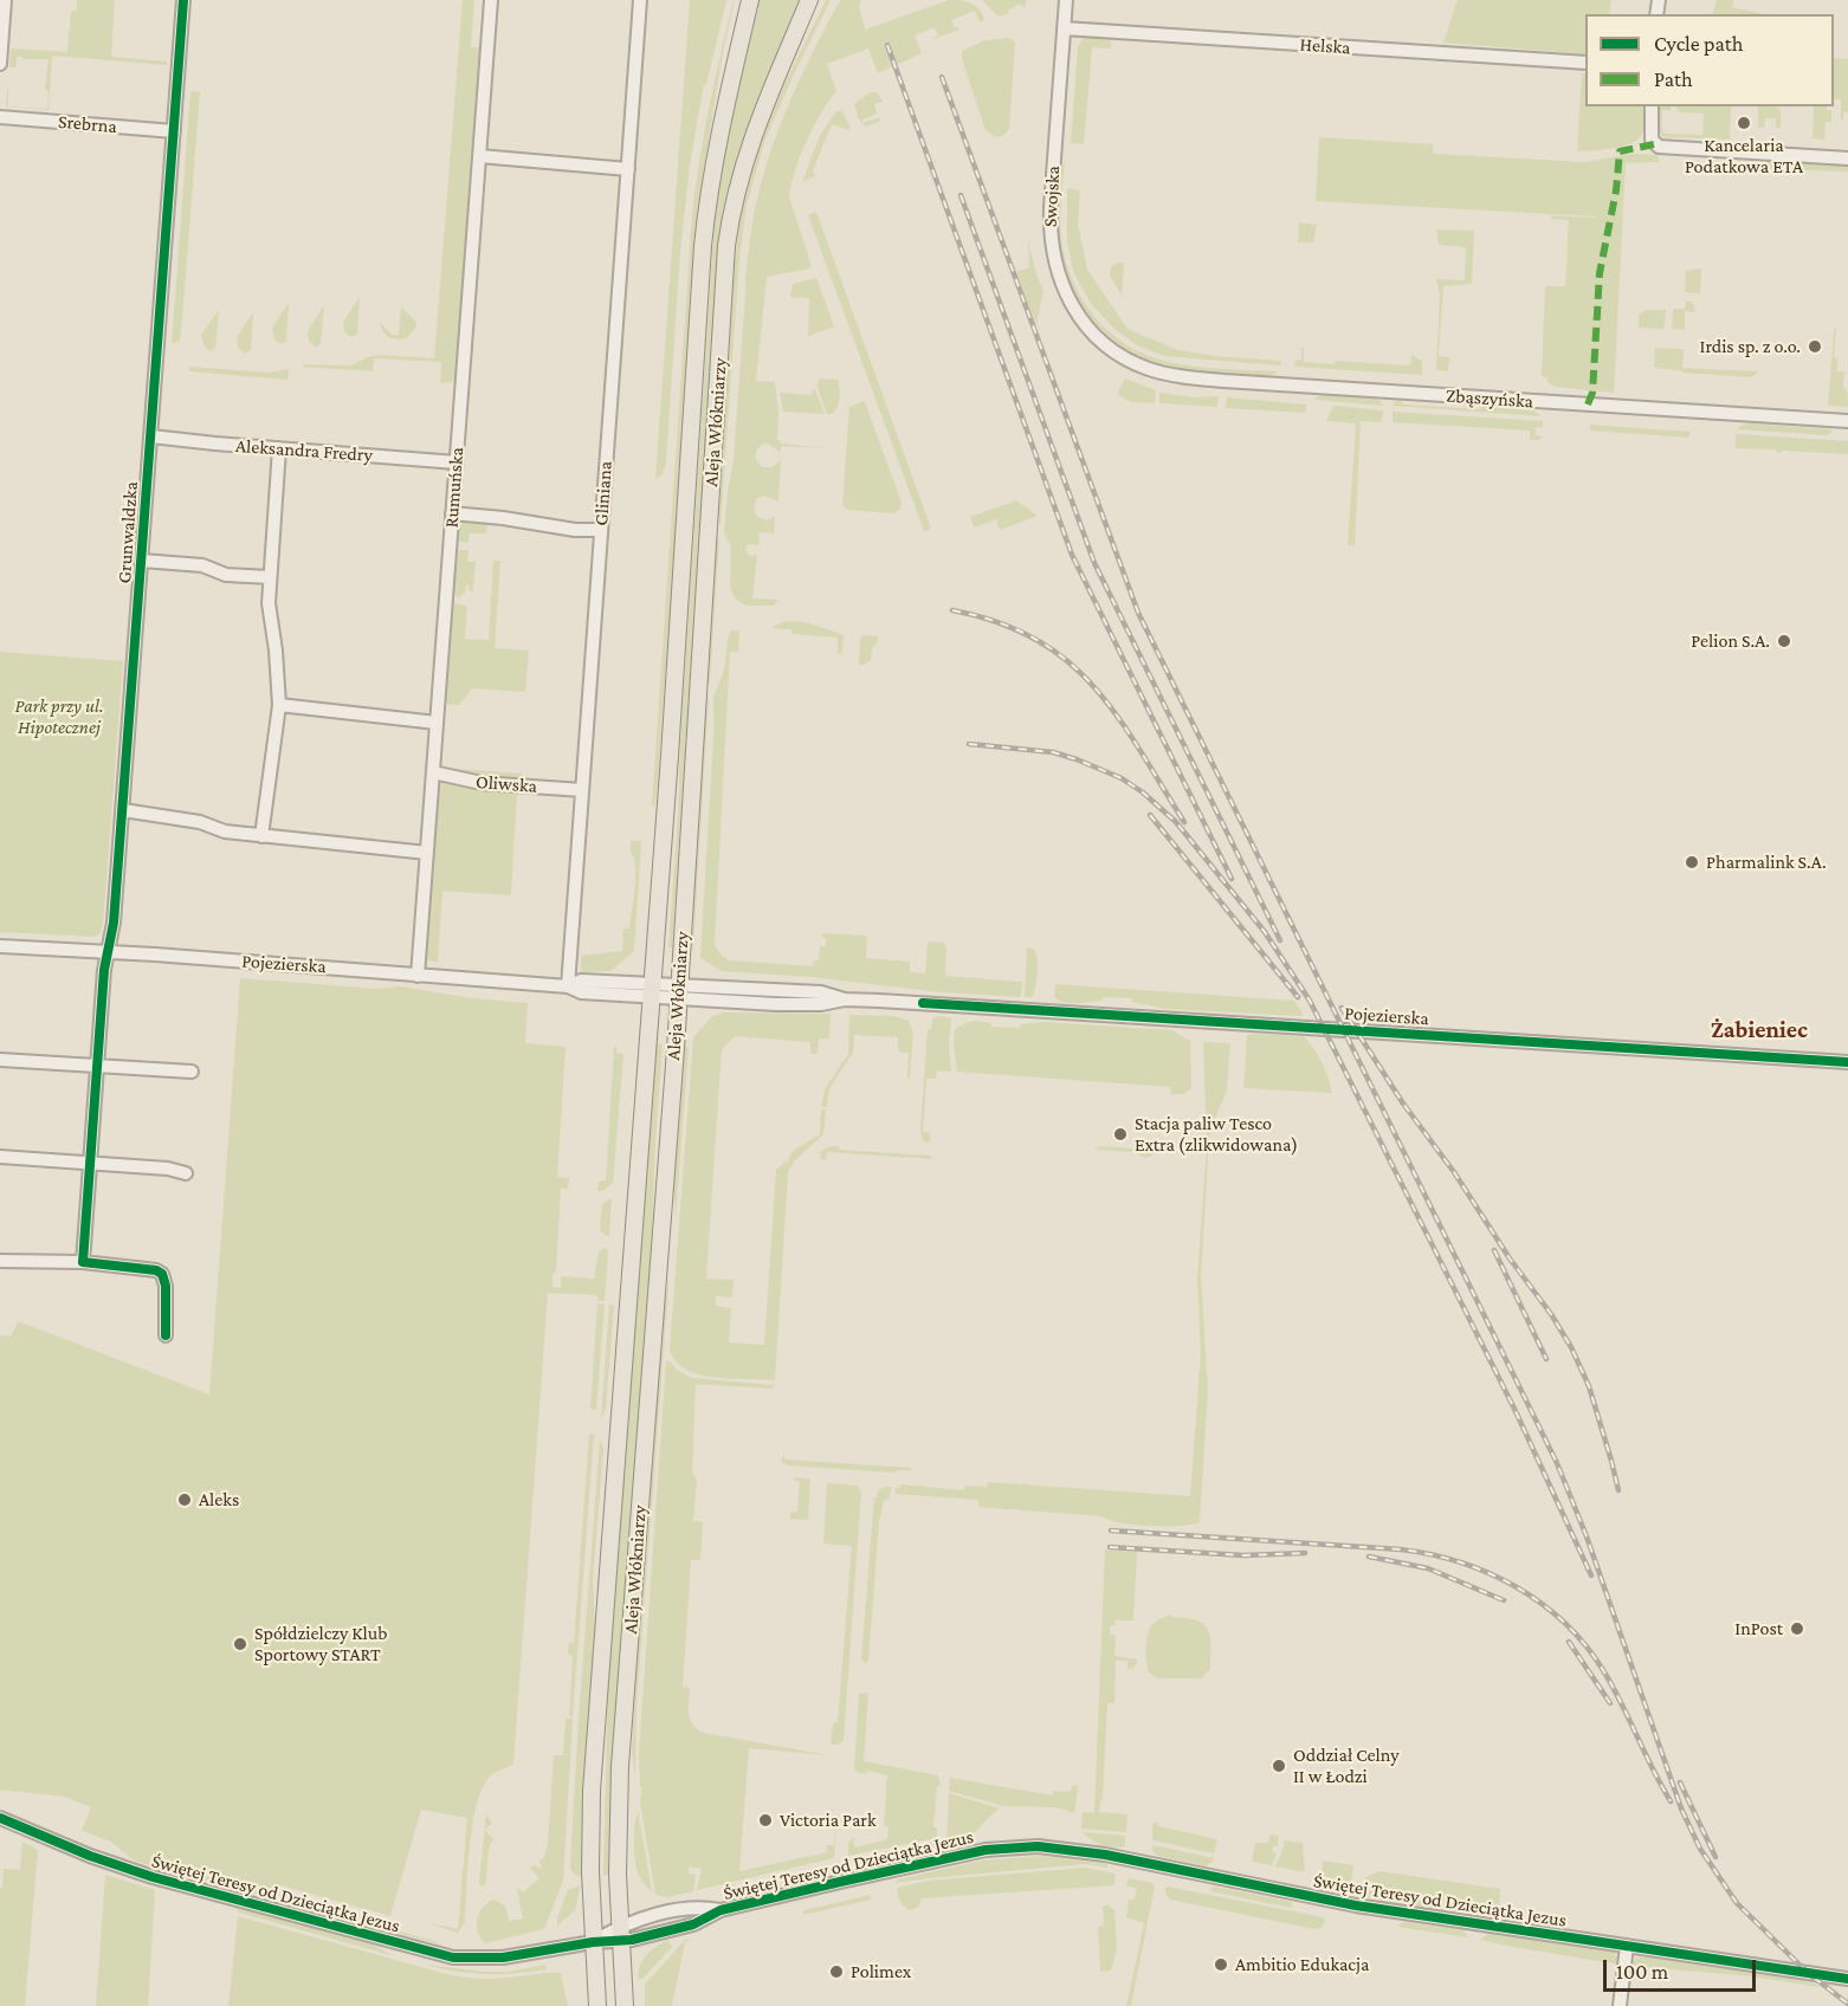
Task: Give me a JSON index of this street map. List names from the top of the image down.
{
  "streets": {
    "main road": ["Aleja Włókniarzy"],
    "street": [
      "Helska",
      "Srebrna",
      "Swojska",
      "Zbąszyńska",
      "Aleksandra Fredry",
      "Rumuńska",
      "Gliniana",
      "Grunwaldzka",
      "Oliwska",
      "Pojezierska",
      "Świętej Teresy od Dzieciątka Jezus"
    ]
  },
  "crossings": [
    ["Helska", "Swojska"],
    ["Srebrna", "Grunwaldzka"],
    ["Swojska", "Zbąszyńska"],
    ["Aleja Włókniarzy", "Pojezierska"],
    ["Aleja Włókniarzy", "Świętej Teresy od Dzieciątka Jezus"],
    ["Aleksandra Fredry", "Rumuńska"],
    ["Aleksandra Fredry", "Grunwaldzka"],
    ["Rumuńska", "Oliwska"],
    ["Rumuńska", "Pojezierska"],
    ["Gliniana", "Oliwska"],
    ["Gliniana", "Pojezierska"],
    ["Grunwaldzka", "Pojezierska"]
  ],
  "districts": ["Żabieniec"],
  "parks": ["Park przy ul. Hipotecznej"],
  "places": [
    "Kancelaria Podatkowa ETA",
    "Irdis sp. z o.o.",
    "Pelion S.A.",
    "Pharmalink S.A.",
    "Stacja paliw Tesco Extra (zlikwidowana)",
    "Aleks",
    "InPost",
    "Spółdzielczy Klub Sportowy START",
    "Oddział Celny II w Łodzi",
    "Victoria Park",
    "Ambitio Edukacja",
    "Polimex"
  ],
  "legend": ["Cycle path", "Path"],
  "scale_bar": "100 m"
}
